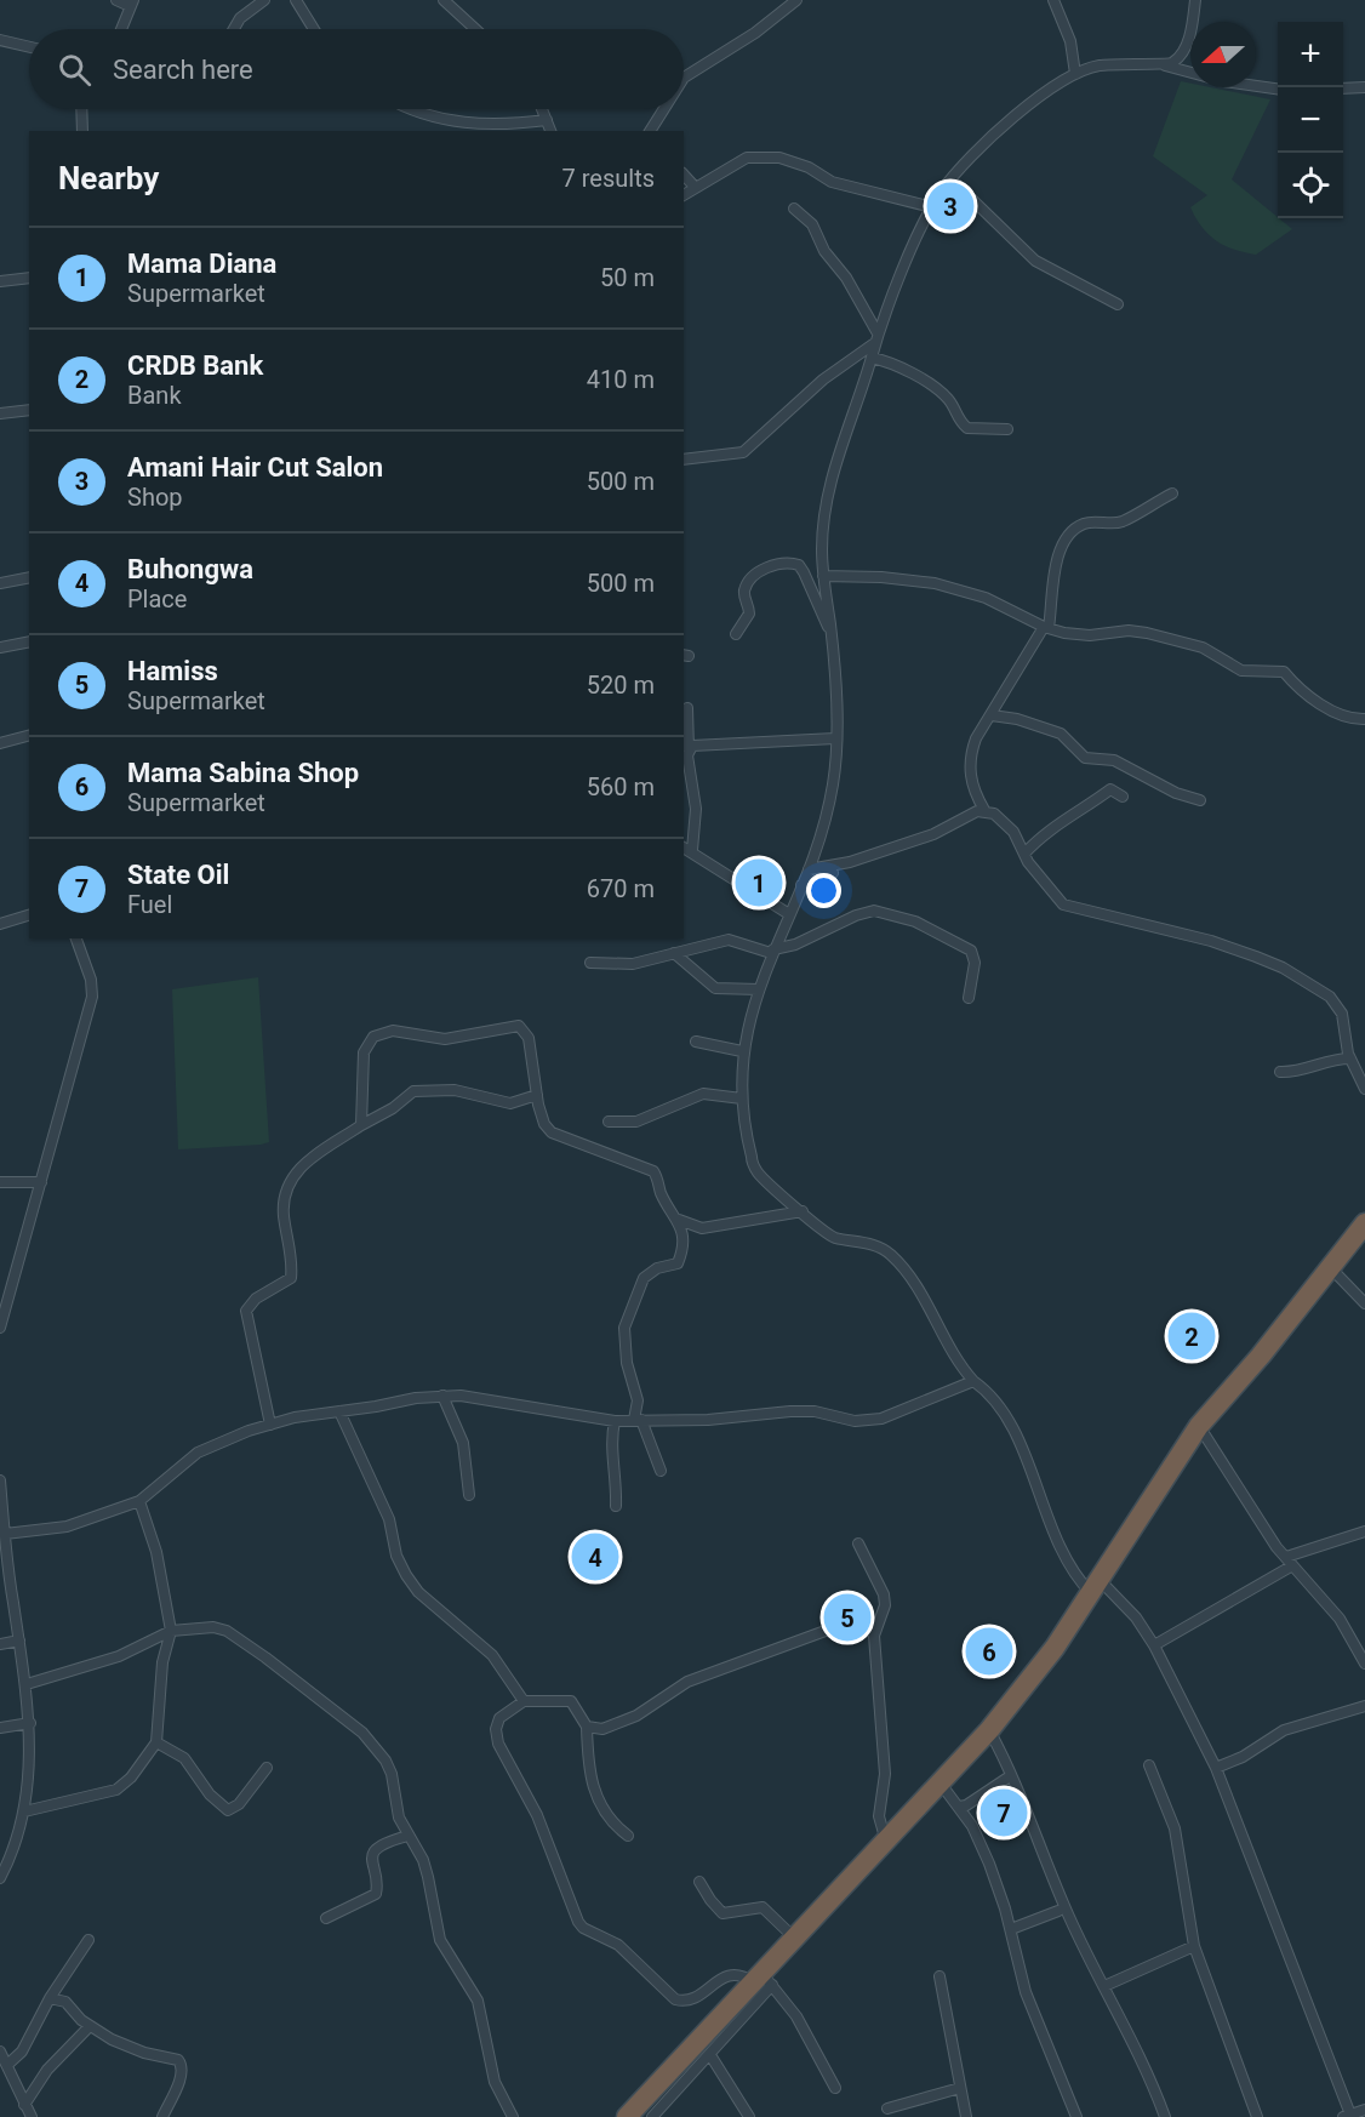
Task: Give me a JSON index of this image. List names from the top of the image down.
{
  "north": "left",
  "page": {
    "map_buttons": ["+", "−"],
    "search": "Search here",
    "heading": ["Nearby", "7 results"],
    "pins": [
      "3",
      "1",
      "2",
      "4",
      "5",
      "6",
      "7"
    ],
    "list": [
      {
        "mark": "1",
        "name": "Mama Diana",
        "note": "Supermarket",
        "value": "50 m"
      },
      {
        "mark": "2",
        "name": "CRDB Bank",
        "note": "Bank",
        "value": "410 m"
      },
      {
        "mark": "3",
        "name": "Amani Hair Cut Salon",
        "note": "Shop",
        "value": "500 m"
      },
      {
        "mark": "4",
        "name": "Buhongwa",
        "note": "Place",
        "value": "500 m"
      },
      {
        "mark": "5",
        "name": "Hamiss",
        "note": "Supermarket",
        "value": "520 m"
      },
      {
        "mark": "6",
        "name": "Mama Sabina Shop",
        "note": "Supermarket",
        "value": "560 m"
      },
      {
        "mark": "7",
        "name": "State Oil",
        "note": "Fuel",
        "value": "670 m"
      }
    ]
  }
}
